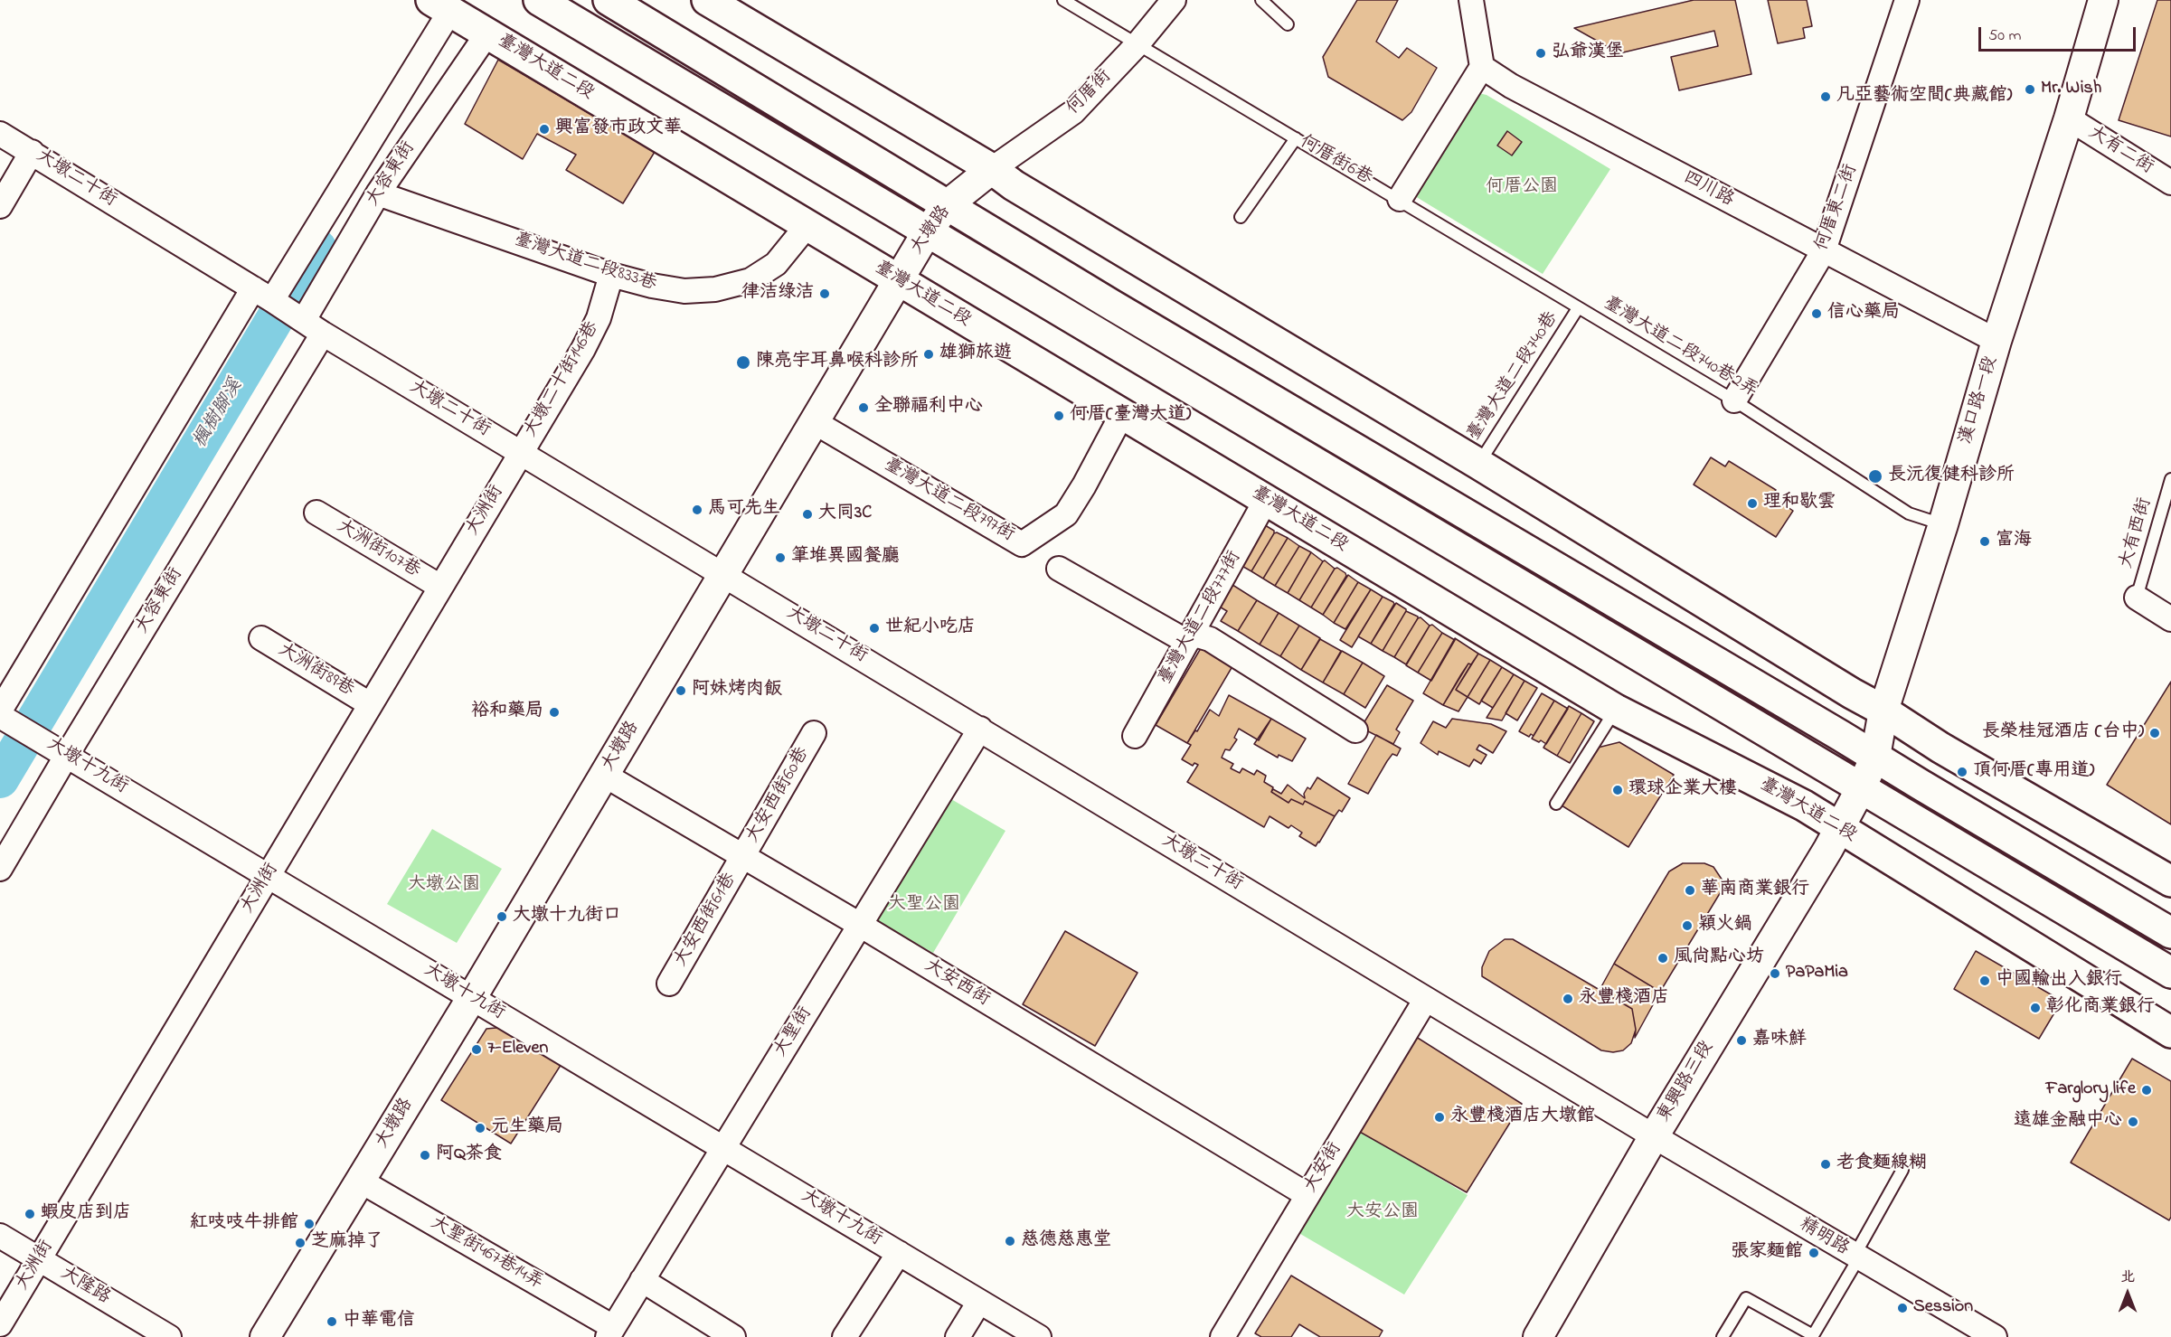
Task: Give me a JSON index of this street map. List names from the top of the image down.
{
  "streets": {
    "main road": ["臺灣大道二段"],
    "street": [
      "何厝街",
      "大有二街",
      "大容東街",
      "大墩二十街",
      "四川路",
      "何厝東二街",
      "大墩路",
      "臺灣大道二段833巷",
      "大墩二十街146巷",
      "漢口路一段",
      "臺灣大道二段797街",
      "大洲街",
      "大洲街107巷",
      "臺灣大道二段777街",
      "大洲街89巷",
      "大墩十九街",
      "大安西街60巷",
      "大安西街61巷",
      "大安西街",
      "大聖街",
      "東興路三段",
      "大安街",
      "精明路",
      "大聖街467巷14弄",
      "大隆路"
    ],
    "lane": [
      "何厝街6巷",
      "臺灣大道二段740巷2弄",
      "臺灣大道二段740巷",
      "大有西街"
    ]
  },
  "crossings": [
    ["臺灣大道二段", "大容東街"],
    ["臺灣大道二段", "大墩路"],
    ["臺灣大道二段", "臺灣大道二段833巷"],
    ["臺灣大道二段", "漢口路一段"],
    ["臺灣大道二段", "臺灣大道二段797街"],
    ["臺灣大道二段", "臺灣大道二段777街"],
    ["臺灣大道二段", "東興路三段"],
    ["何厝街", "何厝街6巷"],
    ["何厝街", "大墩路"],
    ["大有二街", "漢口路一段"],
    ["何厝街6巷", "臺灣大道二段740巷2弄"],
    ["大容東街", "大墩二十街"],
    ["大容東街", "臺灣大道二段833巷"],
    ["大容東街", "大墩十九街"],
    ["大墩二十街", "大墩路"],
    ["大墩二十街", "大墩二十街146巷"],
    ["大墩二十街", "大洲街"],
    ["大墩二十街", "大聖街"],
    ["大墩二十街", "東興路三段"],
    ["大墩二十街", "大安街"],
    ["大墩二十街", "精明路"],
    ["四川路", "何厝東二街"],
    ["四川路", "漢口路一段"],
    ["何厝東二街", "臺灣大道二段740巷2弄"],
    ["大墩路", "臺灣大道二段797街"],
    ["大墩路", "大墩十九街"],
    ["大墩路", "大安西街"],
    ["大墩路", "大聖街467巷14弄"],
    ["臺灣大道二段833巷", "大墩二十街146巷"],
    ["臺灣大道二段740巷2弄", "臺灣大道二段740巷"],
    ["臺灣大道二段740巷2弄", "漢口路一段"],
    ["大墩二十街146巷", "大洲街"],
    ["漢口路一段", "東興路三段"],
    ["大洲街", "大洲街107巷"],
    ["大洲街", "大洲街89巷"],
    ["大洲街", "大墩十九街"],
    ["大洲街", "大隆路"],
    ["大墩十九街", "大聖街"],
    ["大安西街60巷", "大安西街61巷"],
    ["大安西街60巷", "大安西街"],
    ["大安西街61巷", "大安西街"],
    ["大安西街", "大聖街"],
    ["大安西街", "大安街"],
    ["大聖街", "大聖街467巷14弄"],
    ["東興路三段", "精明路"]
  ],
  "water": ["楓樹腳溪"],
  "parks": [
    "何厝公園",
    "大墩公園",
    "大聖公園",
    "大安公園"
  ],
  "places": [
    "弘爺漢堡",
    "Mr. Wish",
    "凡亞藝術空間(典藏館)",
    "興富發市政文華",
    "律洁绿洁",
    "信心藥局",
    "雄獅旅遊",
    "陳亮宇耳鼻喉科診所",
    "全聯福利中心",
    "何厝(臺灣大道)",
    "長沅復健科診所",
    "理和歇雲",
    "馬可先生",
    "大同3C",
    "富海",
    "筆堆異國餐廳",
    "世紀小吃店",
    "阿妹烤肉飯",
    "裕和藥局",
    "長榮桂冠酒店 (台中)",
    "頂何厝(專用道)",
    "環球企業大樓",
    "華南商業銀行",
    "大墩十九街口",
    "穎火鍋",
    "風尚點心坊",
    "PaPaMia",
    "中國輸出入銀行",
    "永豐棧酒店",
    "彰化商業銀行",
    "嘉味鮮",
    "7-Eleven",
    "Farglory life",
    "永豐棧酒店大墩館",
    "遠雄金融中心",
    "元生藥局",
    "阿Q茶食",
    "老食麵線糊",
    "蝦皮店到店",
    "紅吱吱牛排館",
    "慈德慈惠堂",
    "芝麻掉了",
    "張家麵館",
    "Session",
    "中華電信"
  ],
  "scale_bar": "50 m",
  "north": "top"
}
